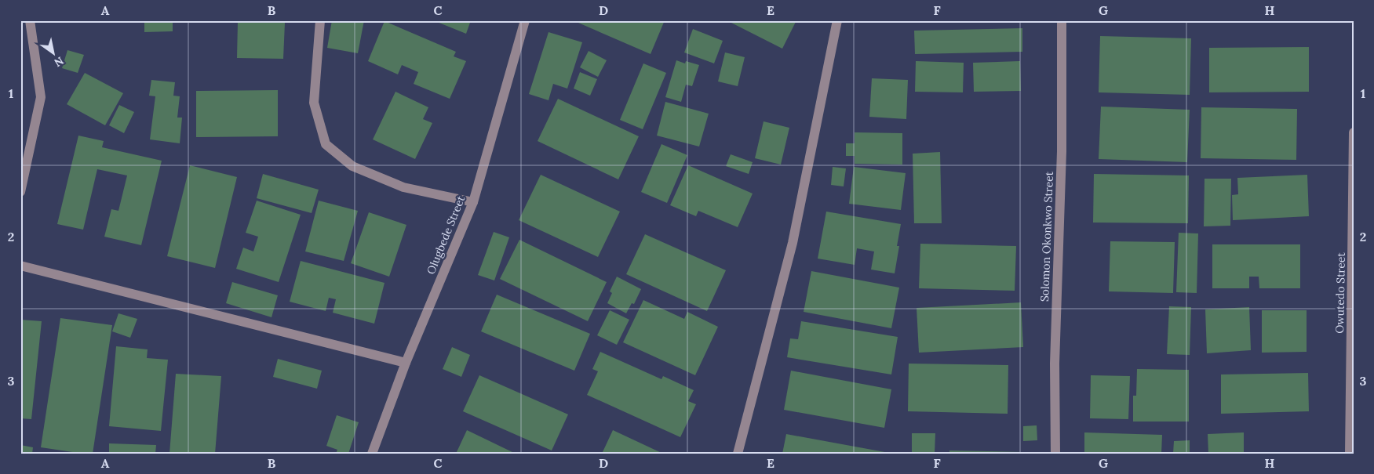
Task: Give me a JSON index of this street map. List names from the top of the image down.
{
  "streets": {
    "street": ["Olugbede Street", "Solomon Okonkwo Street", "Owutedo Street"]
  },
  "north": "bottom right",
  "grid": {
    "columns": [
      "A",
      "B",
      "C",
      "D",
      "E",
      "F",
      "G",
      "H"
    ],
    "rows": ["1", "2", "3"]
  }
}
